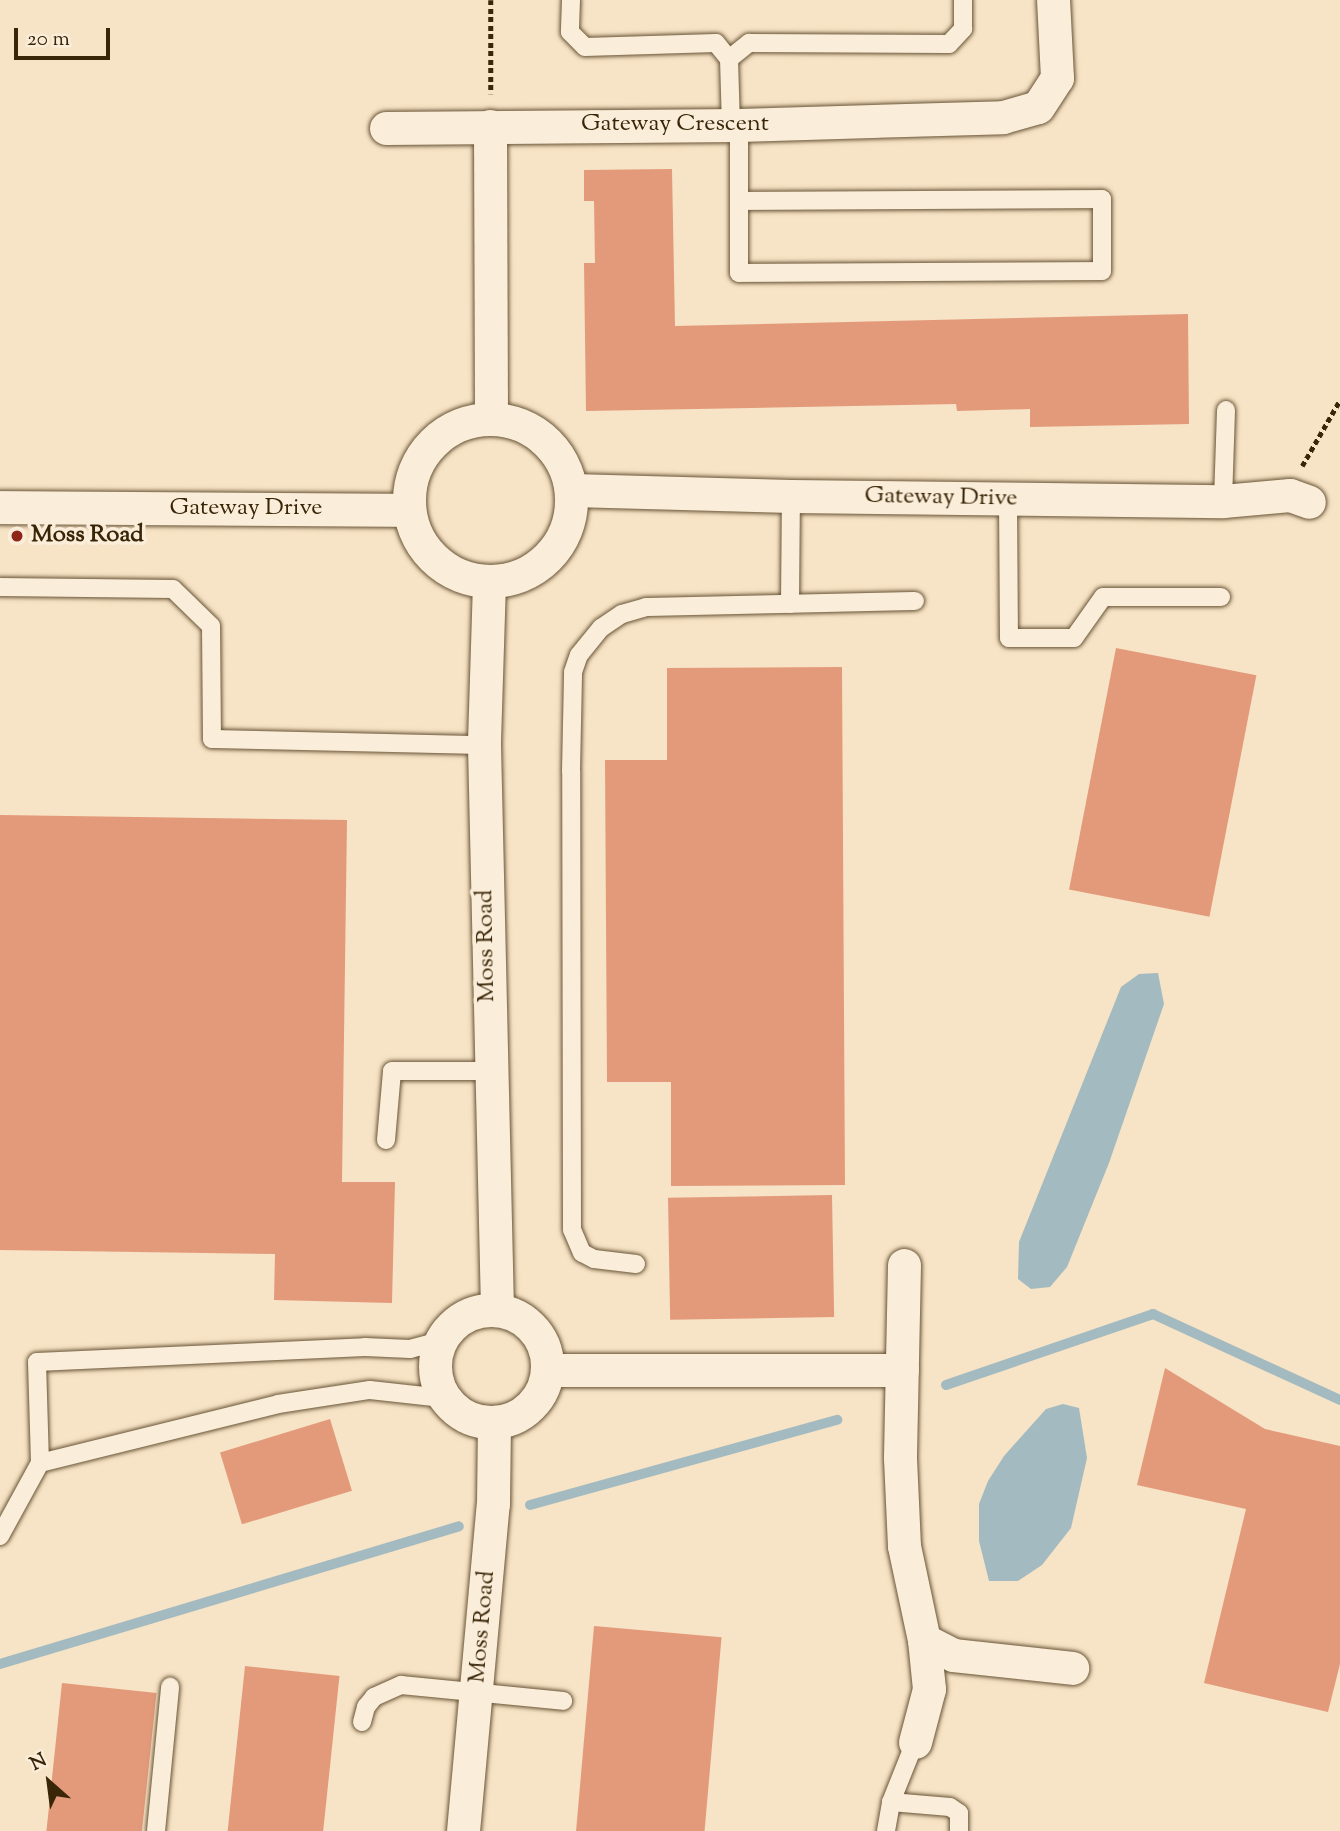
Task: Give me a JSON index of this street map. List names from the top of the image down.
{
  "streets": {
    "street": ["Gateway Crescent", "Gateway Drive", "Moss Road"]
  },
  "crossings": [
    ["Gateway Drive", "Moss Road"]
  ],
  "places": ["Moss Road"],
  "scale_bar": "20 m",
  "north": "top left"
}
